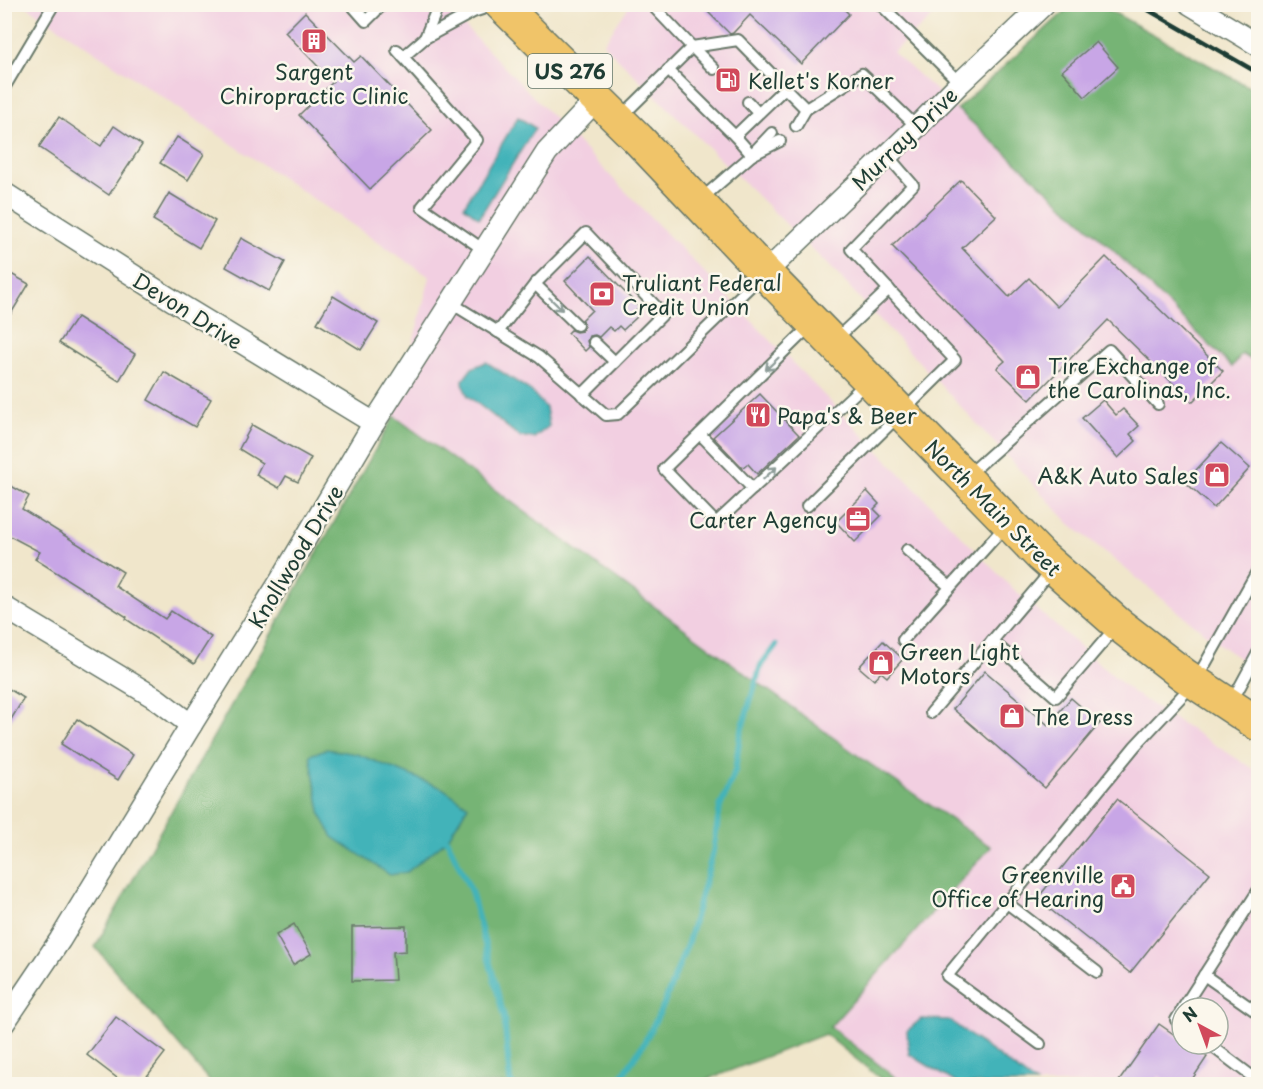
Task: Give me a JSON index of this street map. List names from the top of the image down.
{
  "streets": {
    "main road": ["US 276", "North Main Street"],
    "street": ["Murray Drive", "Devon Drive", "Knollwood Drive"]
  },
  "crossings": [
    ["Murray Drive", "North Main Street"],
    ["Devon Drive", "Knollwood Drive"],
    ["North Main Street", "Knollwood Drive"]
  ],
  "places": {
    "building": ["Sargent Chiropractic Clinic"],
    "fuel station": ["Kellet's Korner"],
    "bank": ["Truliant Federal Credit Union"],
    "shop": [
      "Tire Exchange of the Carolinas, Inc.",
      "A&K Auto Sales",
      "Green Light Motors",
      "The Dress"
    ],
    "restaurant": ["Papa's & Beer"],
    "office": ["Carter Agency"],
    "public building": ["Greenville Office of Hearing"]
  },
  "north": "top left"
}
